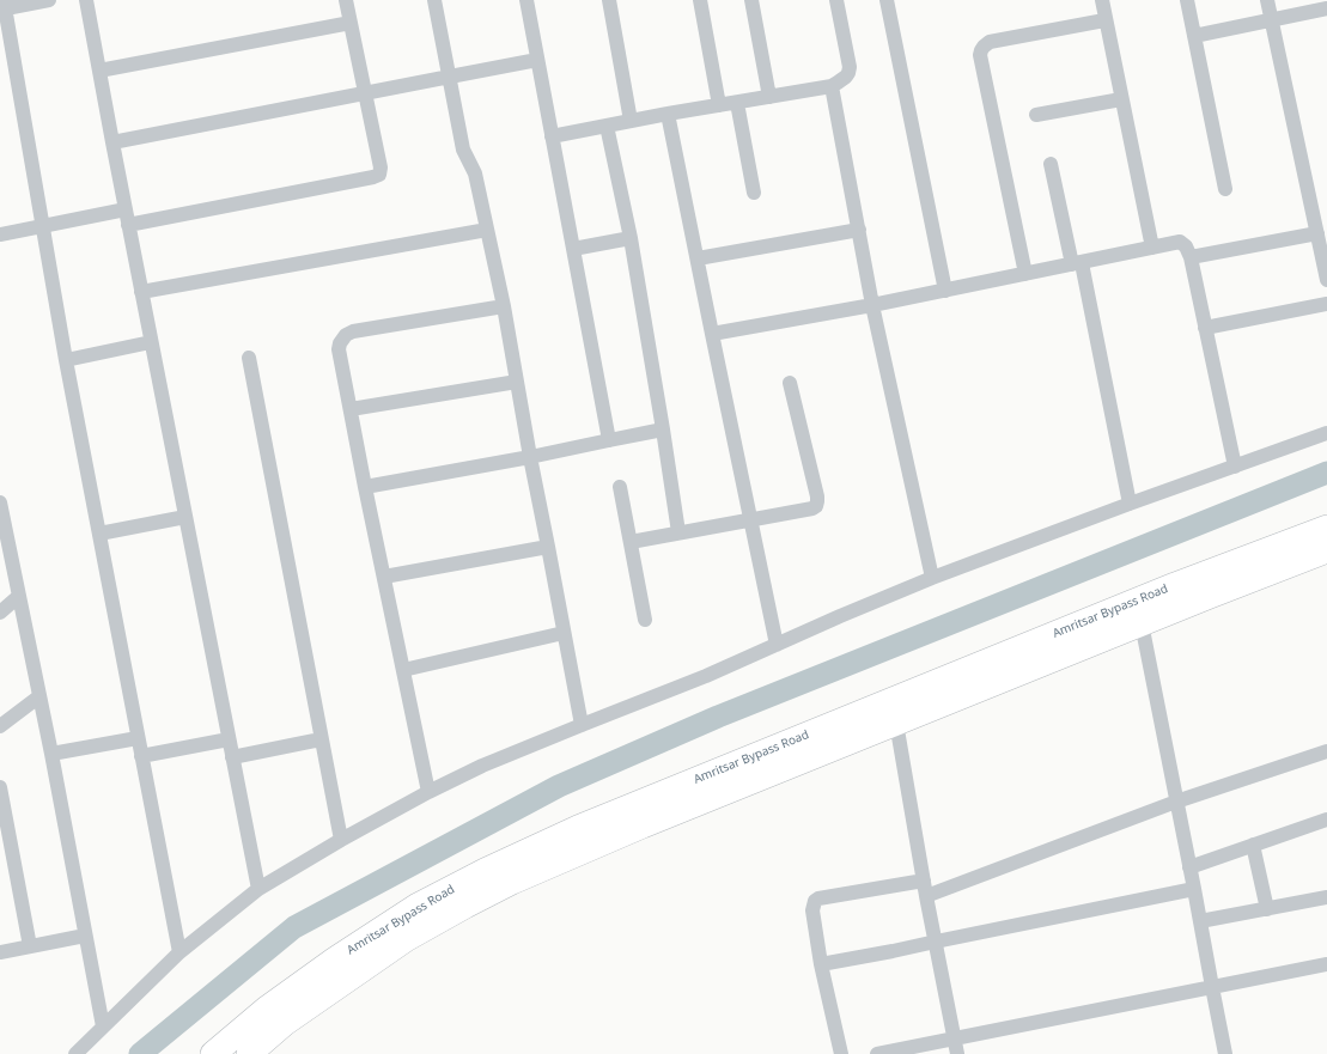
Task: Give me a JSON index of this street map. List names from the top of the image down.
{
  "streets": {
    "highway": ["Amritsar Bypass Road"]
  }
}
